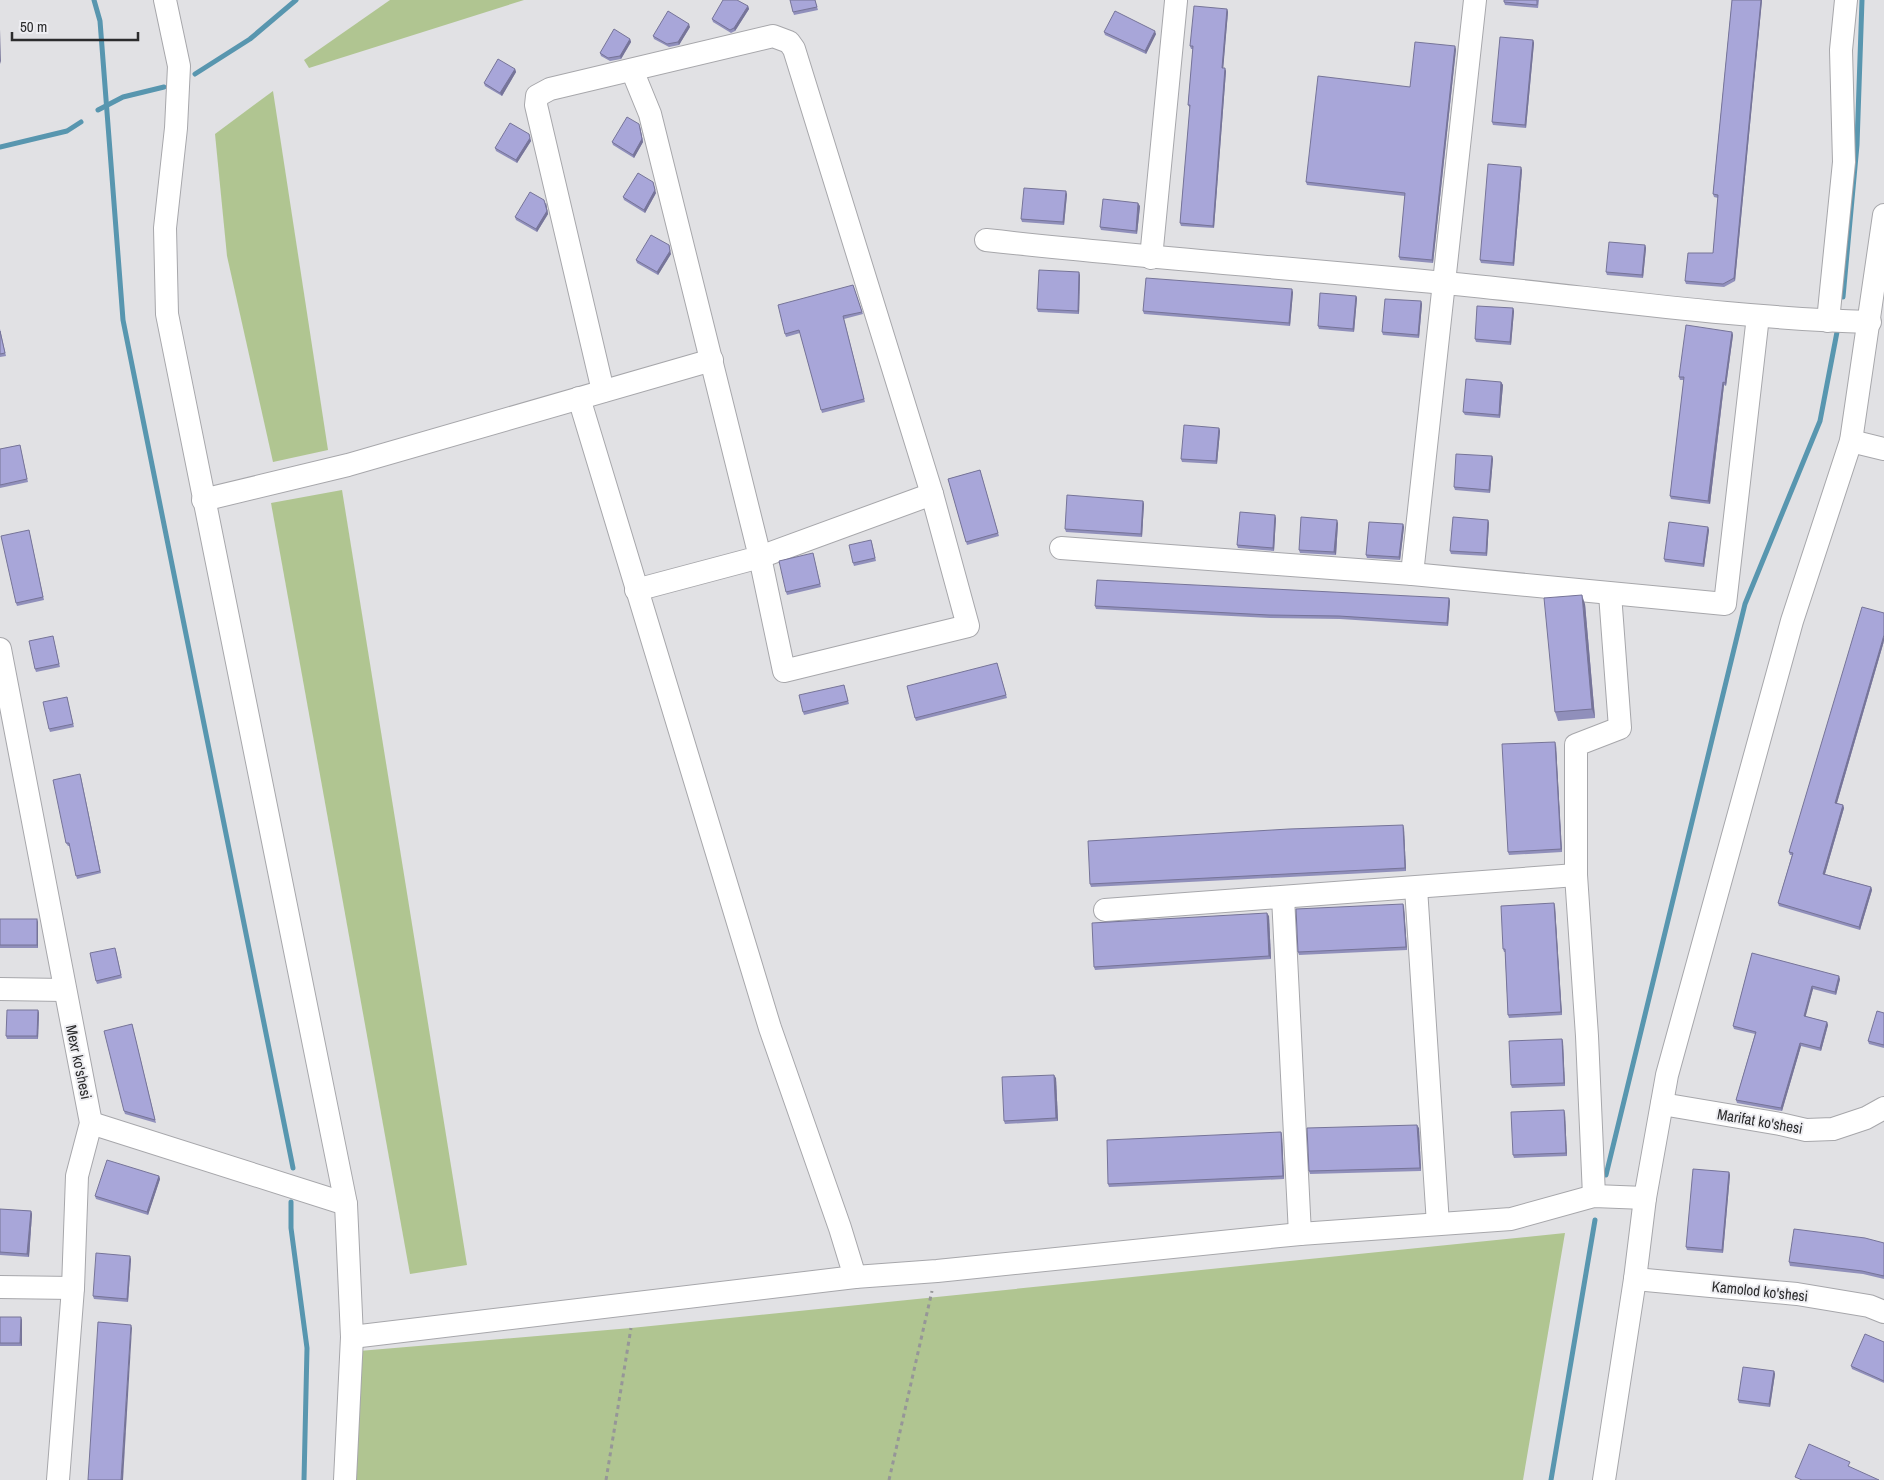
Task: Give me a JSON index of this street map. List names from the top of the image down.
{
  "streets": {
    "street": ["Mexr ko'shesi", "Marifat ko'shesi", "Kamolod ko'shesi"]
  },
  "scale_bar": "50 m"
}
